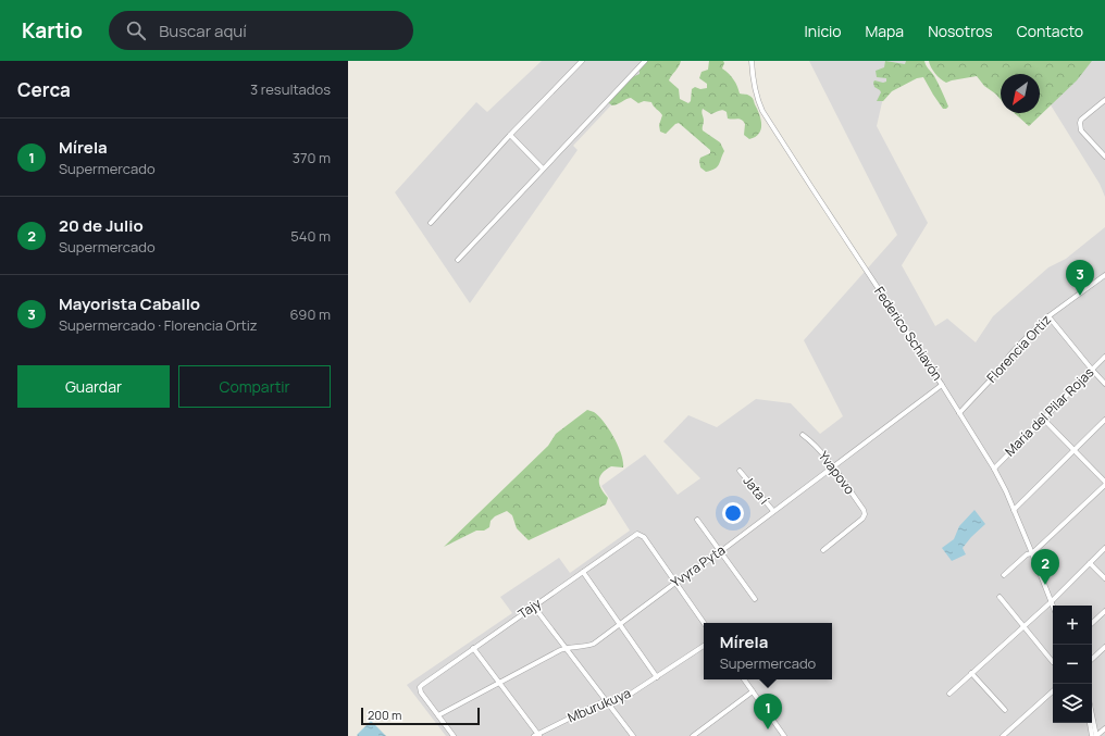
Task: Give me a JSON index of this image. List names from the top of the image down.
{
  "streets": {
    "street": [
      "Federico Schiavón",
      "Florencia Ortiz",
      "María del Pilar Rojas",
      "Yvapovo",
      "Jata í",
      "Yvyra Pyta",
      "Tajy",
      "Mburukuya"
    ]
  },
  "crossings": [
    ["Federico Schiavón", "Florencia Ortiz"],
    ["Federico Schiavón", "María del Pilar Rojas"],
    ["Federico Schiavón", "Yvyra Pyta"],
    ["Yvapovo", "Yvyra Pyta"],
    ["Jata í", "Yvyra Pyta"],
    ["Yvyra Pyta", "Tajy"]
  ],
  "scale_bar": "200 m",
  "north": "bottom left",
  "page": {
    "header": "Kartio",
    "search": "Buscar aquí",
    "nav": [
      "Inicio",
      "Mapa",
      "Nosotros",
      "Contacto"
    ],
    "heading": ["Cerca", "3 resultados"],
    "list": [
      {
        "mark": "1",
        "name": "Mírela",
        "note": "Supermercado",
        "value": "370 m"
      },
      {
        "mark": "2",
        "name": "20 de Julio",
        "note": "Supermercado",
        "value": "540 m"
      },
      {
        "mark": "3",
        "name": "Mayorista Caballo",
        "note": "Supermercado · Florencia Ortiz",
        "value": "690 m"
      }
    ],
    "pins": ["3", "2", "1"],
    "buttons": ["Guardar", "Compartir"],
    "map_buttons": ["+", "−"],
    "popup": ["Mírela", "Supermercado"],
    "scale": "200 m"
  }
}
